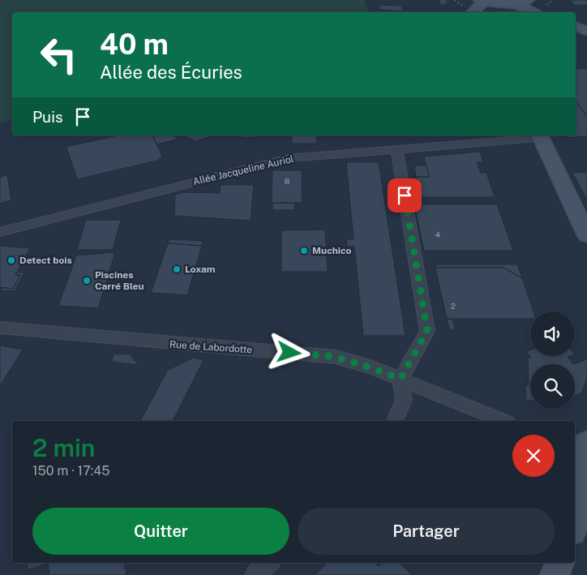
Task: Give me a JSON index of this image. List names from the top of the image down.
{
  "streets": {
    "street": ["Allée Jacqueline Auriol", "Rue de Labordotte"]
  },
  "places": [
    "Muchico",
    "Detect bois",
    "Loxam",
    "Piscines Carré Bleu"
  ],
  "house_numbers": ["8", "4", "2"],
  "page": {
    "turn": ["40 m", "Allée des Écuries"],
    "then": "Puis",
    "heading": ["2 min", "150 m · 17:45"],
    "buttons": ["Quitter", "Partager"]
  }
}
